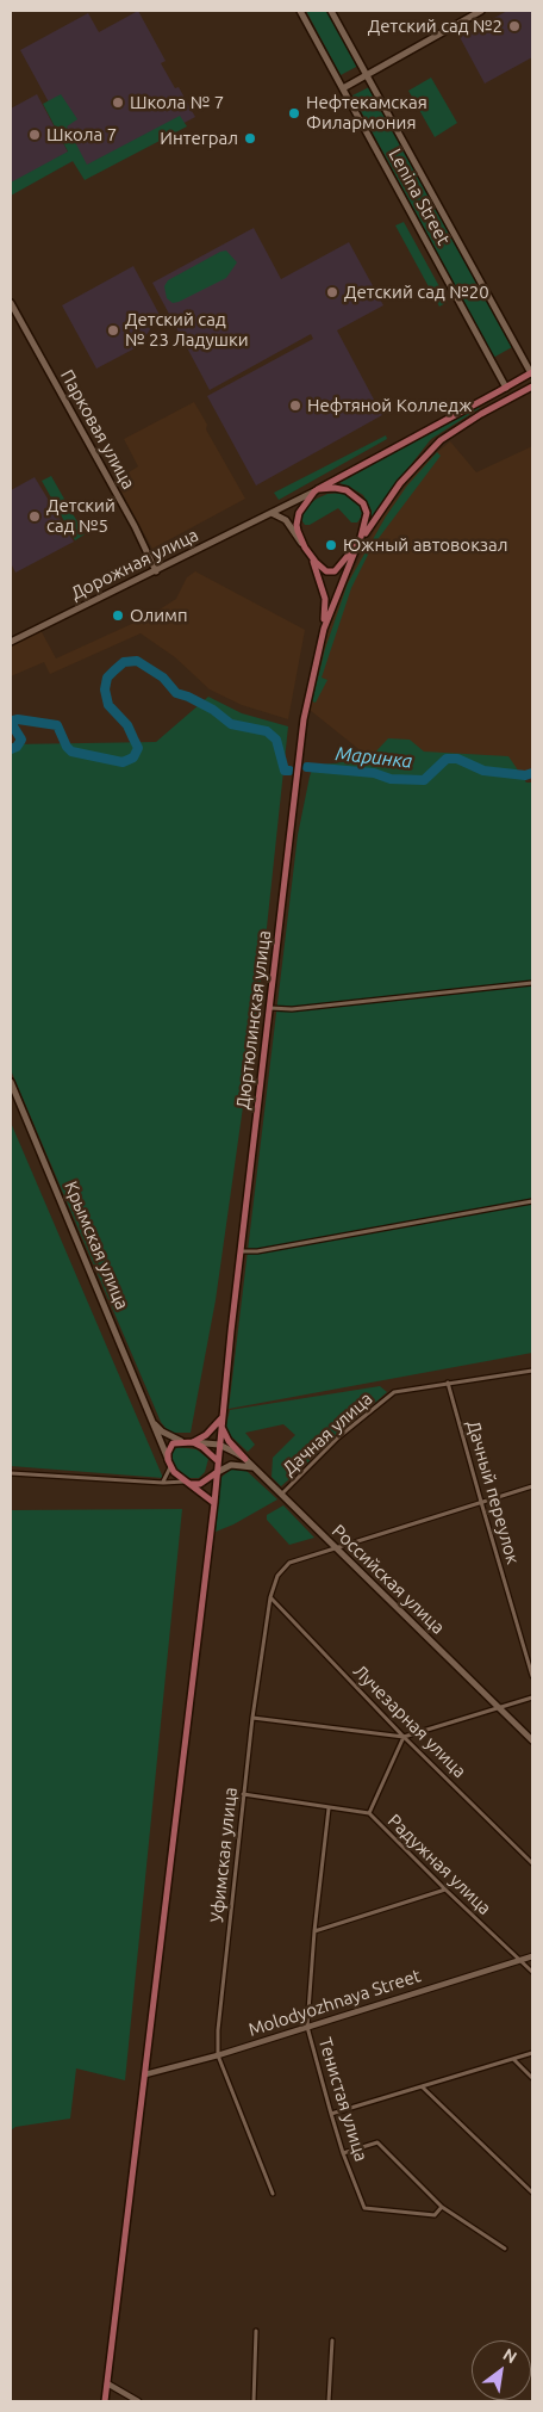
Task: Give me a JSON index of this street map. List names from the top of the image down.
{
  "streets": {
    "main road": [
      "Lenina Street",
      "Парковая улица",
      "Дорожная улица",
      "Дюртюлинская улица",
      "Крымская улица",
      "Российская улица"
    ],
    "street": [
      "Дачная улица",
      "Дачный переулок",
      "Лучезарная улица",
      "Уфимская улица",
      "Радужная улица",
      "Molodyozhnaya Street",
      "Тенистая улица"
    ]
  },
  "crossings": [
    ["Lenina Street", "Дорожная улица"],
    ["Парковая улица", "Дорожная улица"],
    ["Дюртюлинская улица", "Крымская улица"],
    ["Дюртюлинская улица", "Российская улица"],
    ["Дачная улица", "Дачный переулок"],
    ["Дачная улица", "Российская улица"],
    ["Дачный переулок", "Уфимская улица"],
    ["Российская улица", "Уфимская улица"],
    ["Лучезарная улица", "Уфимская улица"],
    ["Уфимская улица", "Радужная улица"],
    ["Уфимская улица", "Molodyozhnaya Street"],
    ["Радужная улица", "Molodyozhnaya Street"],
    ["Радужная улица", "Тенистая улица"],
    ["Molodyozhnaya Street", "Тенистая улица"]
  ],
  "water": ["Маринка"],
  "places": [
    "Детский сад №2",
    "Школа № 7",
    "Нефтекамская Филармония",
    "Школа 7",
    "Интеграл",
    "Детский сад №20",
    "Детский сад № 23 Ладушки",
    "Нефтяной Колледж",
    "Детский сад №5",
    "Южный автовокзал",
    "Олимп"
  ],
  "north": "top right"
}
